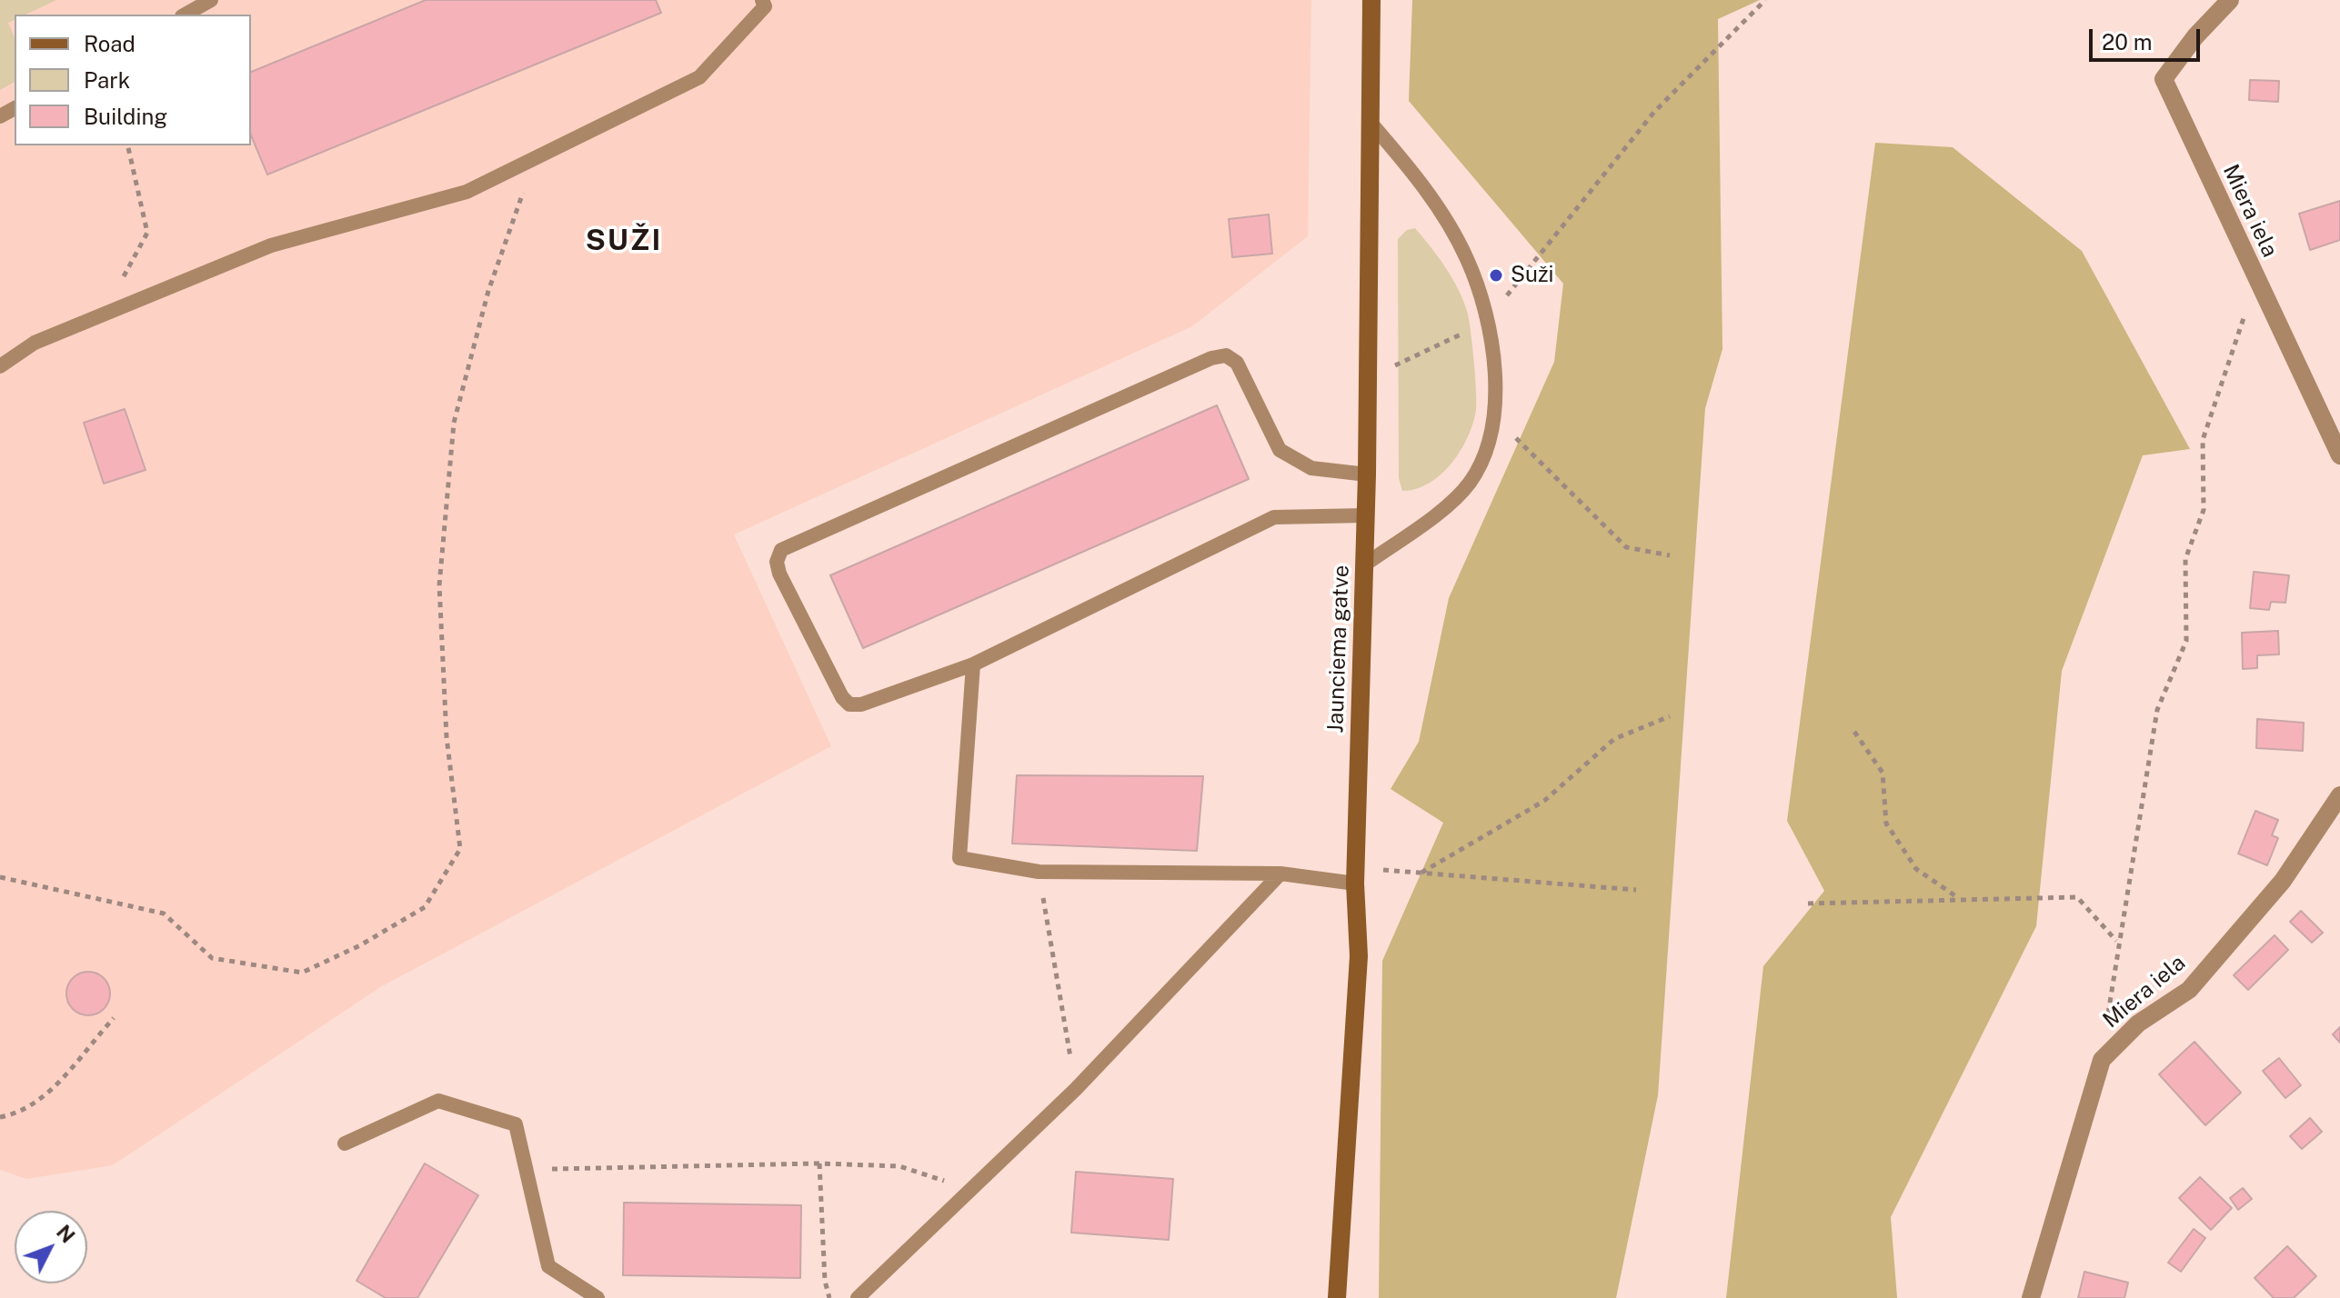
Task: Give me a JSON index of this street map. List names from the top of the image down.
{
  "streets": {
    "main road": ["Jaunciema gatve"],
    "street": ["Miera iela"]
  },
  "districts": ["SUŽI"],
  "places": ["Suži"],
  "legend": ["Road", "Park", "Building"],
  "scale_bar": "20 m",
  "north": "top right"
}
